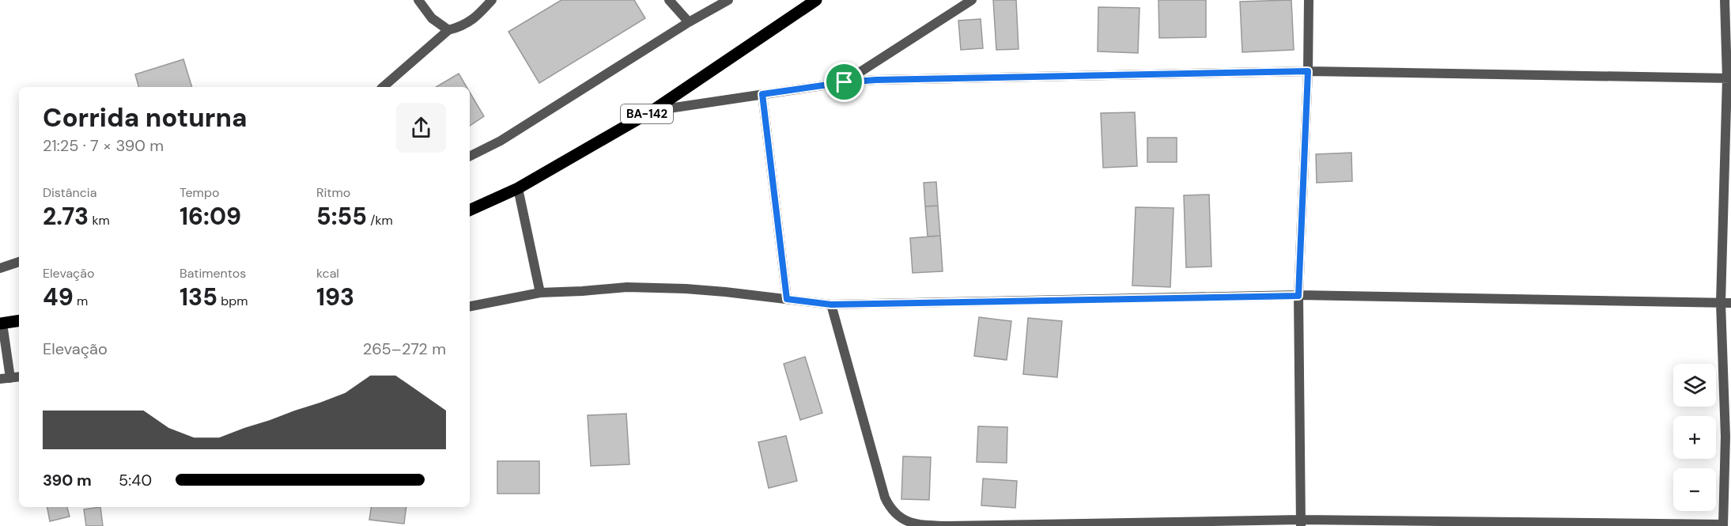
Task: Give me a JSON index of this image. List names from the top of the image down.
{
  "streets": {
    "main road": ["BA-142"]
  },
  "page": {
    "heading": ["Corrida noturna", "21:25 · 7 × 390 m"],
    "stats": [
      ["Distância", "2.73 km"],
      ["Tempo", "16:09"],
      ["Ritmo", "5:55 /km"],
      ["Elevação", "49 m"],
      ["Batimentos", "135 bpm"],
      ["kcal", "193"]
    ],
    "chart": ["Elevação", "265–272 m"],
    "map_buttons": ["+", "−"],
    "list": [
      {
        "name": "390 m",
        "note": "5:40"
      }
    ]
  }
}
